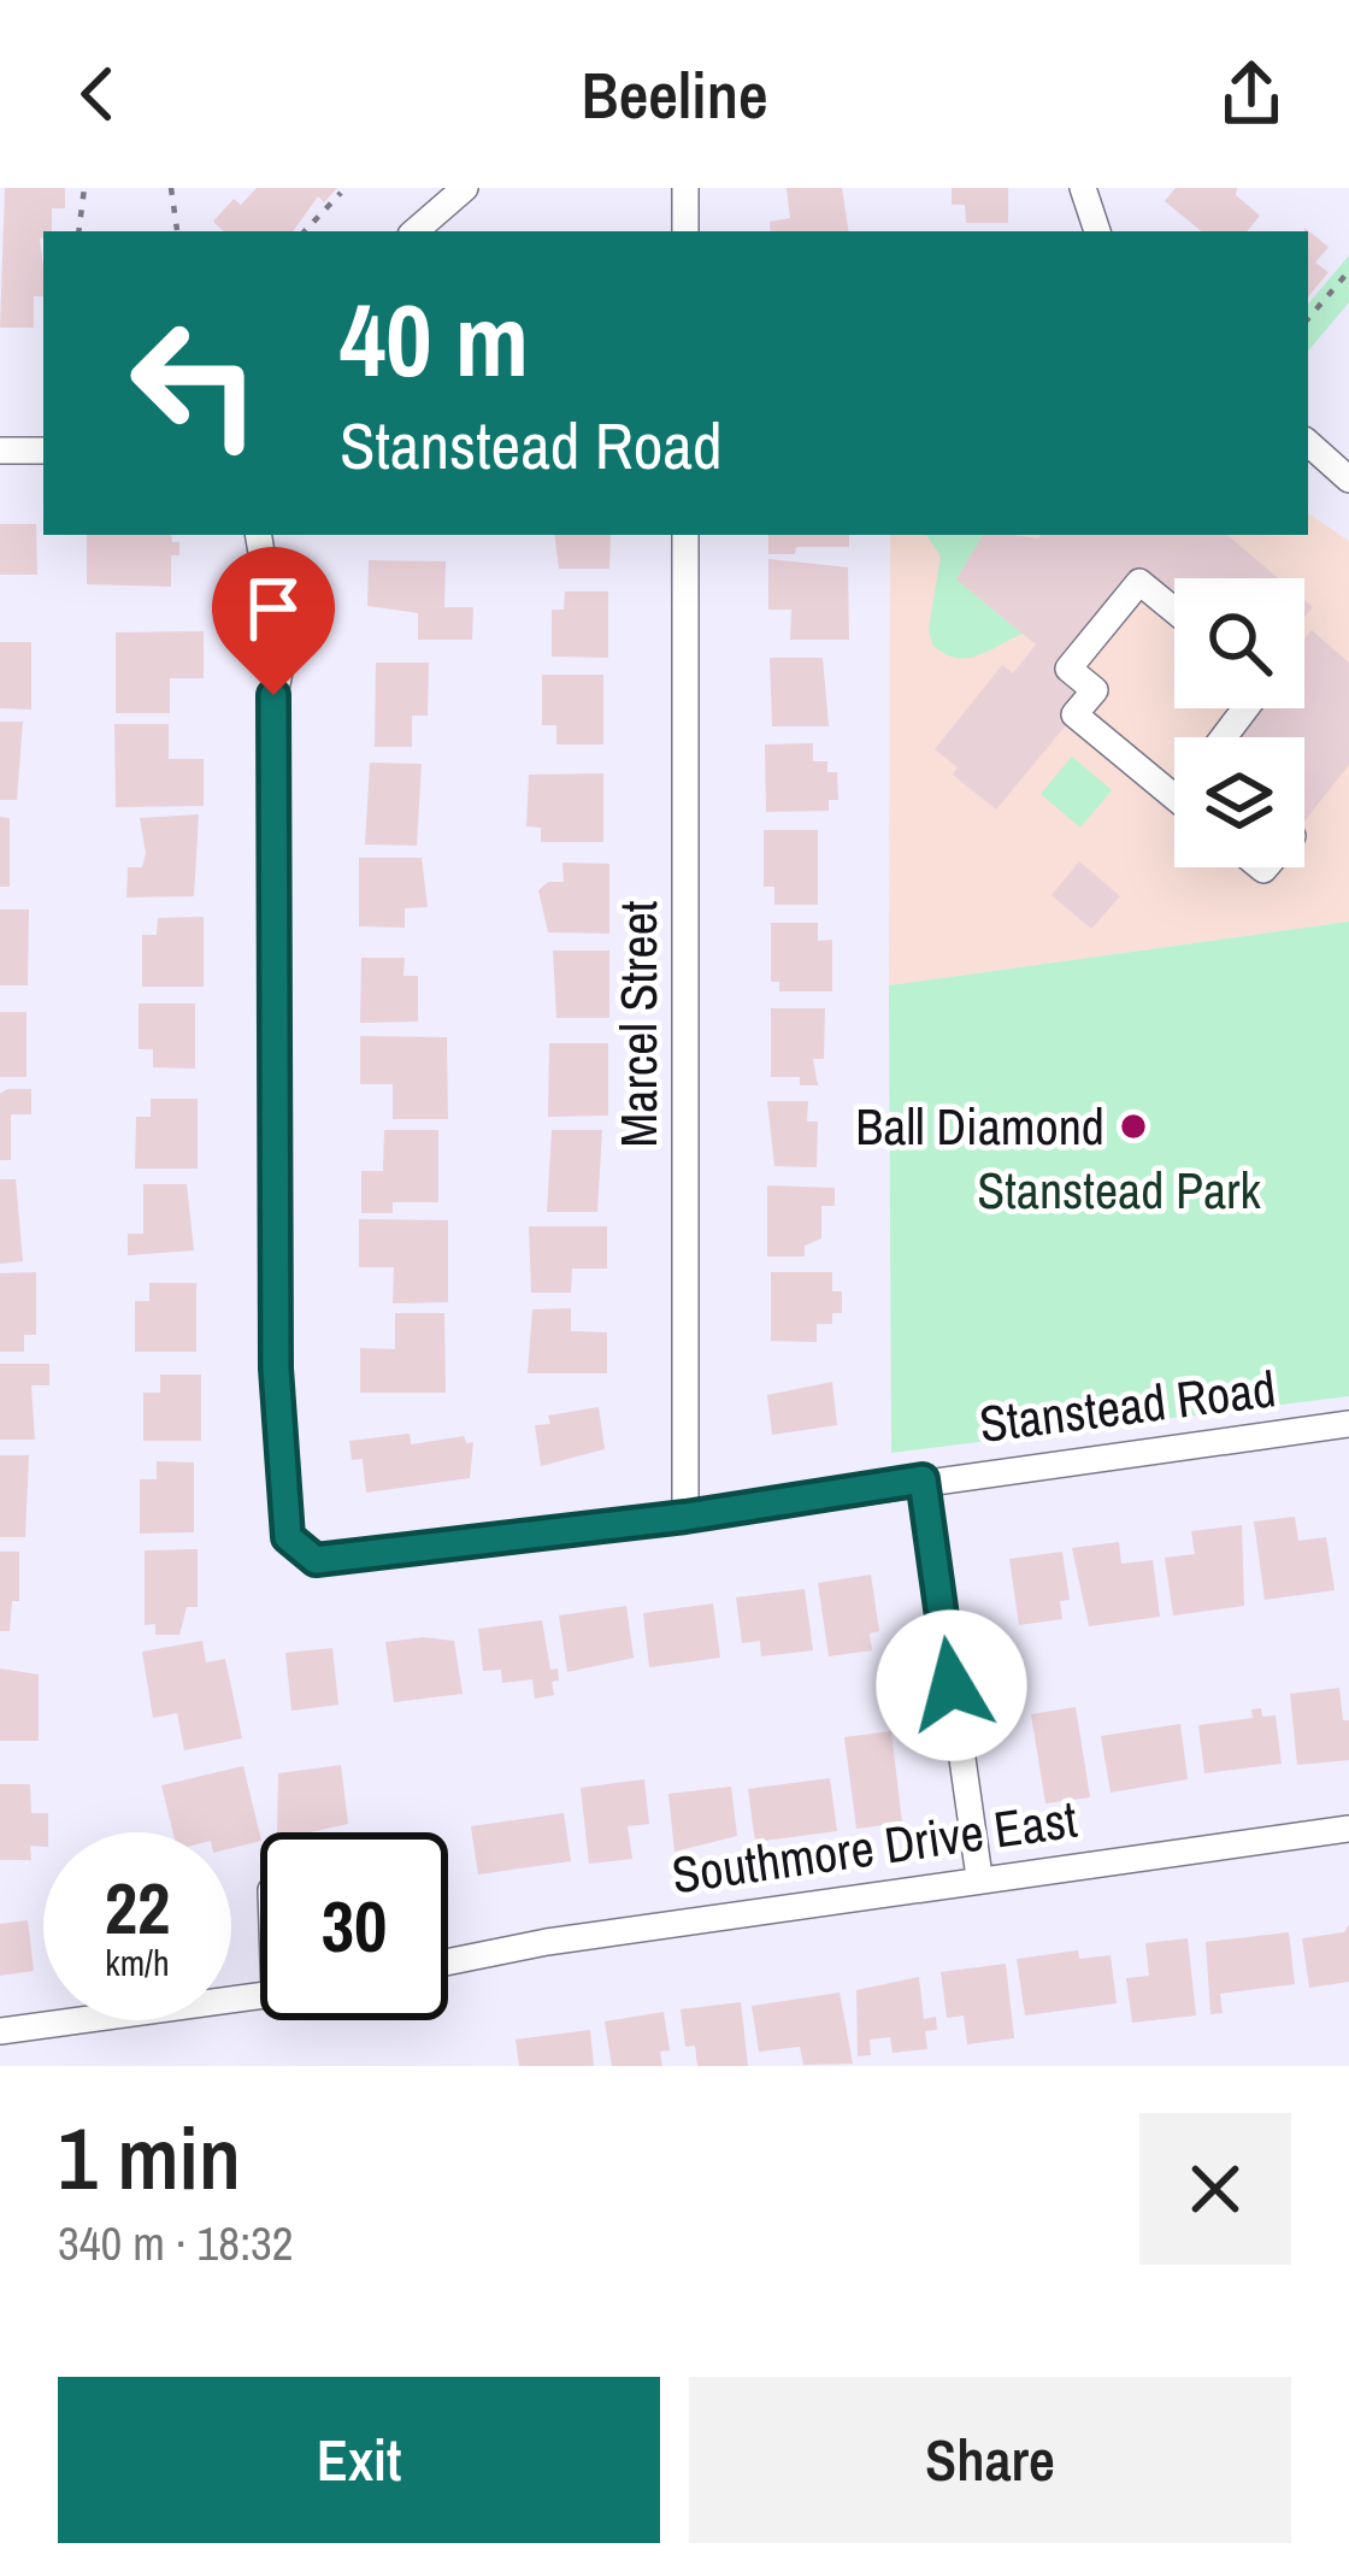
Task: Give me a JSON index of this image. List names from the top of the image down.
{
  "streets": {
    "street": ["Marcel Street", "Stanstead Road", "Southmore Drive East"]
  },
  "crossings": [
    ["Marcel Street", "Stanstead Road"]
  ],
  "parks": ["Stanstead Park"],
  "places": ["Ball Diamond"],
  "page": {
    "header": "Beeline",
    "turn": ["40 m", "Stanstead Road"],
    "speed": "22 km/h",
    "limit": "30",
    "heading": ["1 min", "340 m · 18:32"],
    "buttons": ["Exit", "Share"]
  }
}
